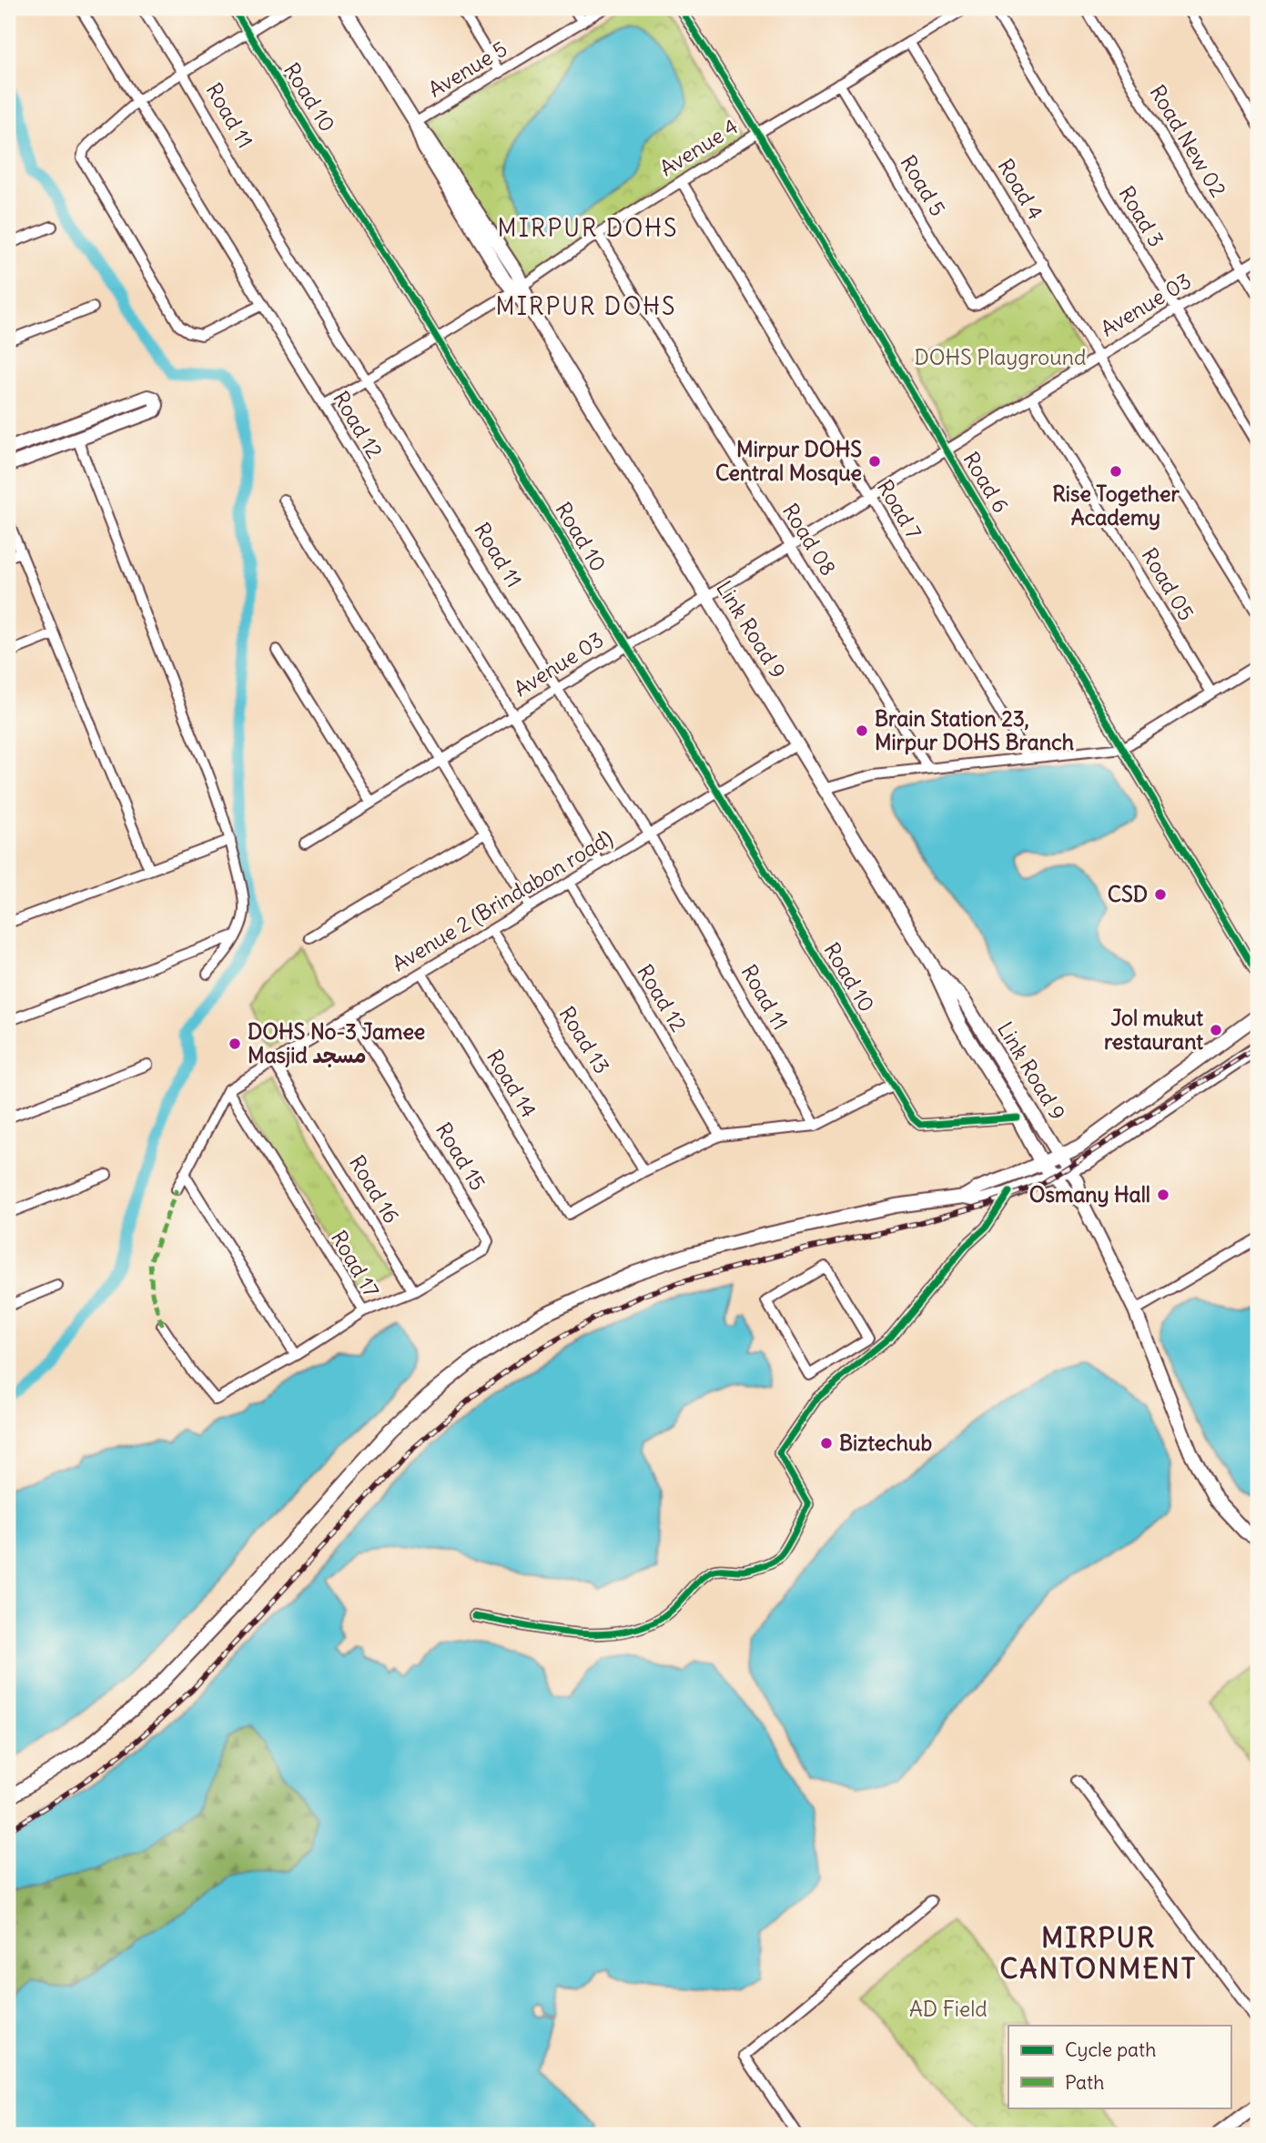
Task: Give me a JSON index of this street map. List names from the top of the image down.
{
  "streets": {
    "main road": ["Link Road 9"],
    "street": [
      "Avenue 5",
      "Road 10",
      "Road 11",
      "Road New 02",
      "Avenue 4",
      "Road 5",
      "Road 4",
      "Road 3",
      "Avenue 03",
      "Road 12",
      "Road 6",
      "Road 7",
      "Road 08",
      "Road 05",
      "Avenue 2 (Brindabon road)",
      "Road 13",
      "Road 14",
      "Road 15",
      "Road 16",
      "Road 17"
    ]
  },
  "crossings": [
    ["Avenue 5", "Link Road 9"],
    ["Road 10", "Avenue 4"],
    ["Road 10", "Avenue 03"],
    ["Road 10", "Link Road 9"],
    ["Road 10", "Avenue 2 (Brindabon road)"],
    ["Road 11", "Avenue 4"],
    ["Road 11", "Avenue 03"],
    ["Road 11", "Avenue 2 (Brindabon road)"],
    ["Road New 02", "Avenue 03"],
    ["Avenue 4", "Road 5"],
    ["Avenue 4", "Road 4"],
    ["Avenue 4", "Road 12"],
    ["Avenue 4", "Road 6"],
    ["Avenue 4", "Road 7"],
    ["Avenue 4", "Road 08"],
    ["Avenue 4", "Link Road 9"],
    ["Road 5", "Road 4"],
    ["Road 4", "Avenue 03"],
    ["Road 3", "Avenue 03"],
    ["Avenue 03", "Road 12"],
    ["Avenue 03", "Road 6"],
    ["Avenue 03", "Road 7"],
    ["Avenue 03", "Road 08"],
    ["Avenue 03", "Road 05"],
    ["Avenue 03", "Link Road 9"],
    ["Road 12", "Avenue 2 (Brindabon road)"],
    ["Link Road 9", "Avenue 2 (Brindabon road)"],
    ["Avenue 2 (Brindabon road)", "Road 13"],
    ["Avenue 2 (Brindabon road)", "Road 14"],
    ["Avenue 2 (Brindabon road)", "Road 15"],
    ["Avenue 2 (Brindabon road)", "Road 16"],
    ["Avenue 2 (Brindabon road)", "Road 17"],
    ["Road 13", "Road 14"],
    ["Road 15", "Road 16"]
  ],
  "districts": ["MIRPUR DOHS", "MIRPUR DOHS", "MIRPUR CANTONMENT"],
  "parks": ["DOHS Playground", "AD Field"],
  "places": [
    "Mirpur DOHS Central Mosque",
    "Rise Together Academy",
    "Brain Station 23, Mirpur DOHS Branch",
    "CSD",
    "Jol mukut restaurant",
    "DOHS No-3 Jamee Masjid مسجد",
    "Osmany Hall",
    "Biztechub"
  ],
  "legend": ["Cycle path", "Path"]
}
